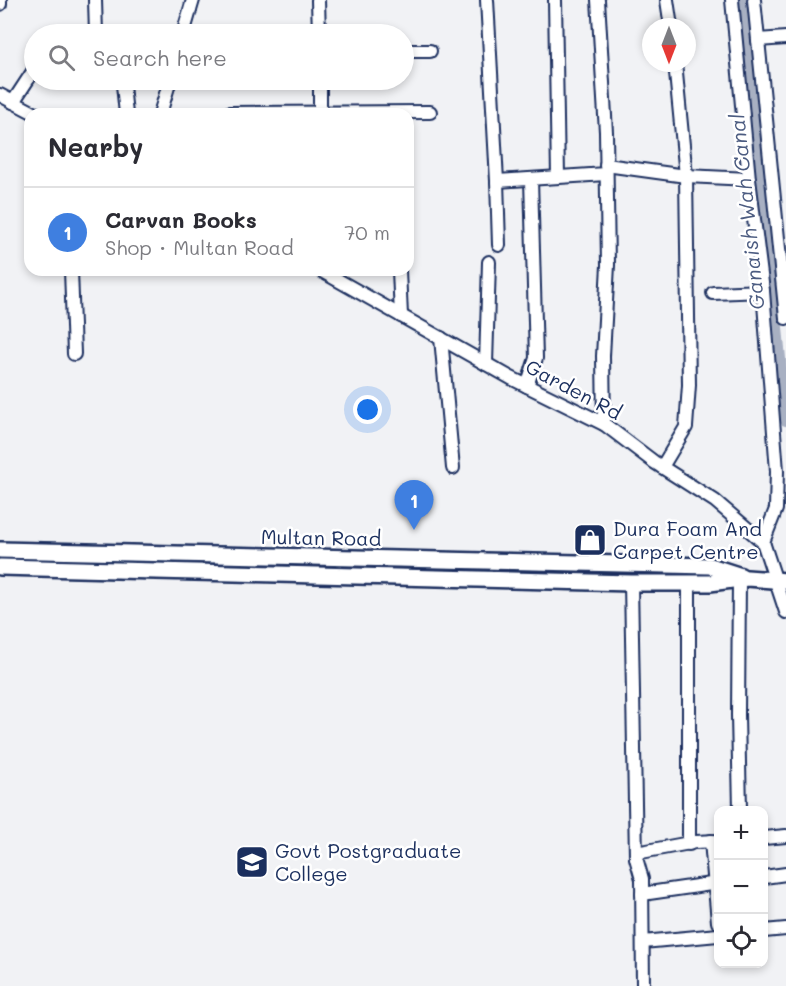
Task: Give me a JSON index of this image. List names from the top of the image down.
{
  "streets": {
    "main road": ["Multan Road"],
    "street": ["Garden Rd"]
  },
  "water": ["Ganaish Wah Canal"],
  "places": {
    "shop": ["Dura Foam And Carpet Centre"],
    "school or university": ["Govt Postgraduate College"]
  },
  "north": "bottom",
  "page": {
    "search": "Search here",
    "heading": "Nearby",
    "list": [
      {
        "mark": "1",
        "name": "Carvan Books",
        "note": "Shop · Multan Road",
        "value": "70 m"
      }
    ],
    "pins": "1",
    "map_buttons": ["+", "−"]
  }
}
